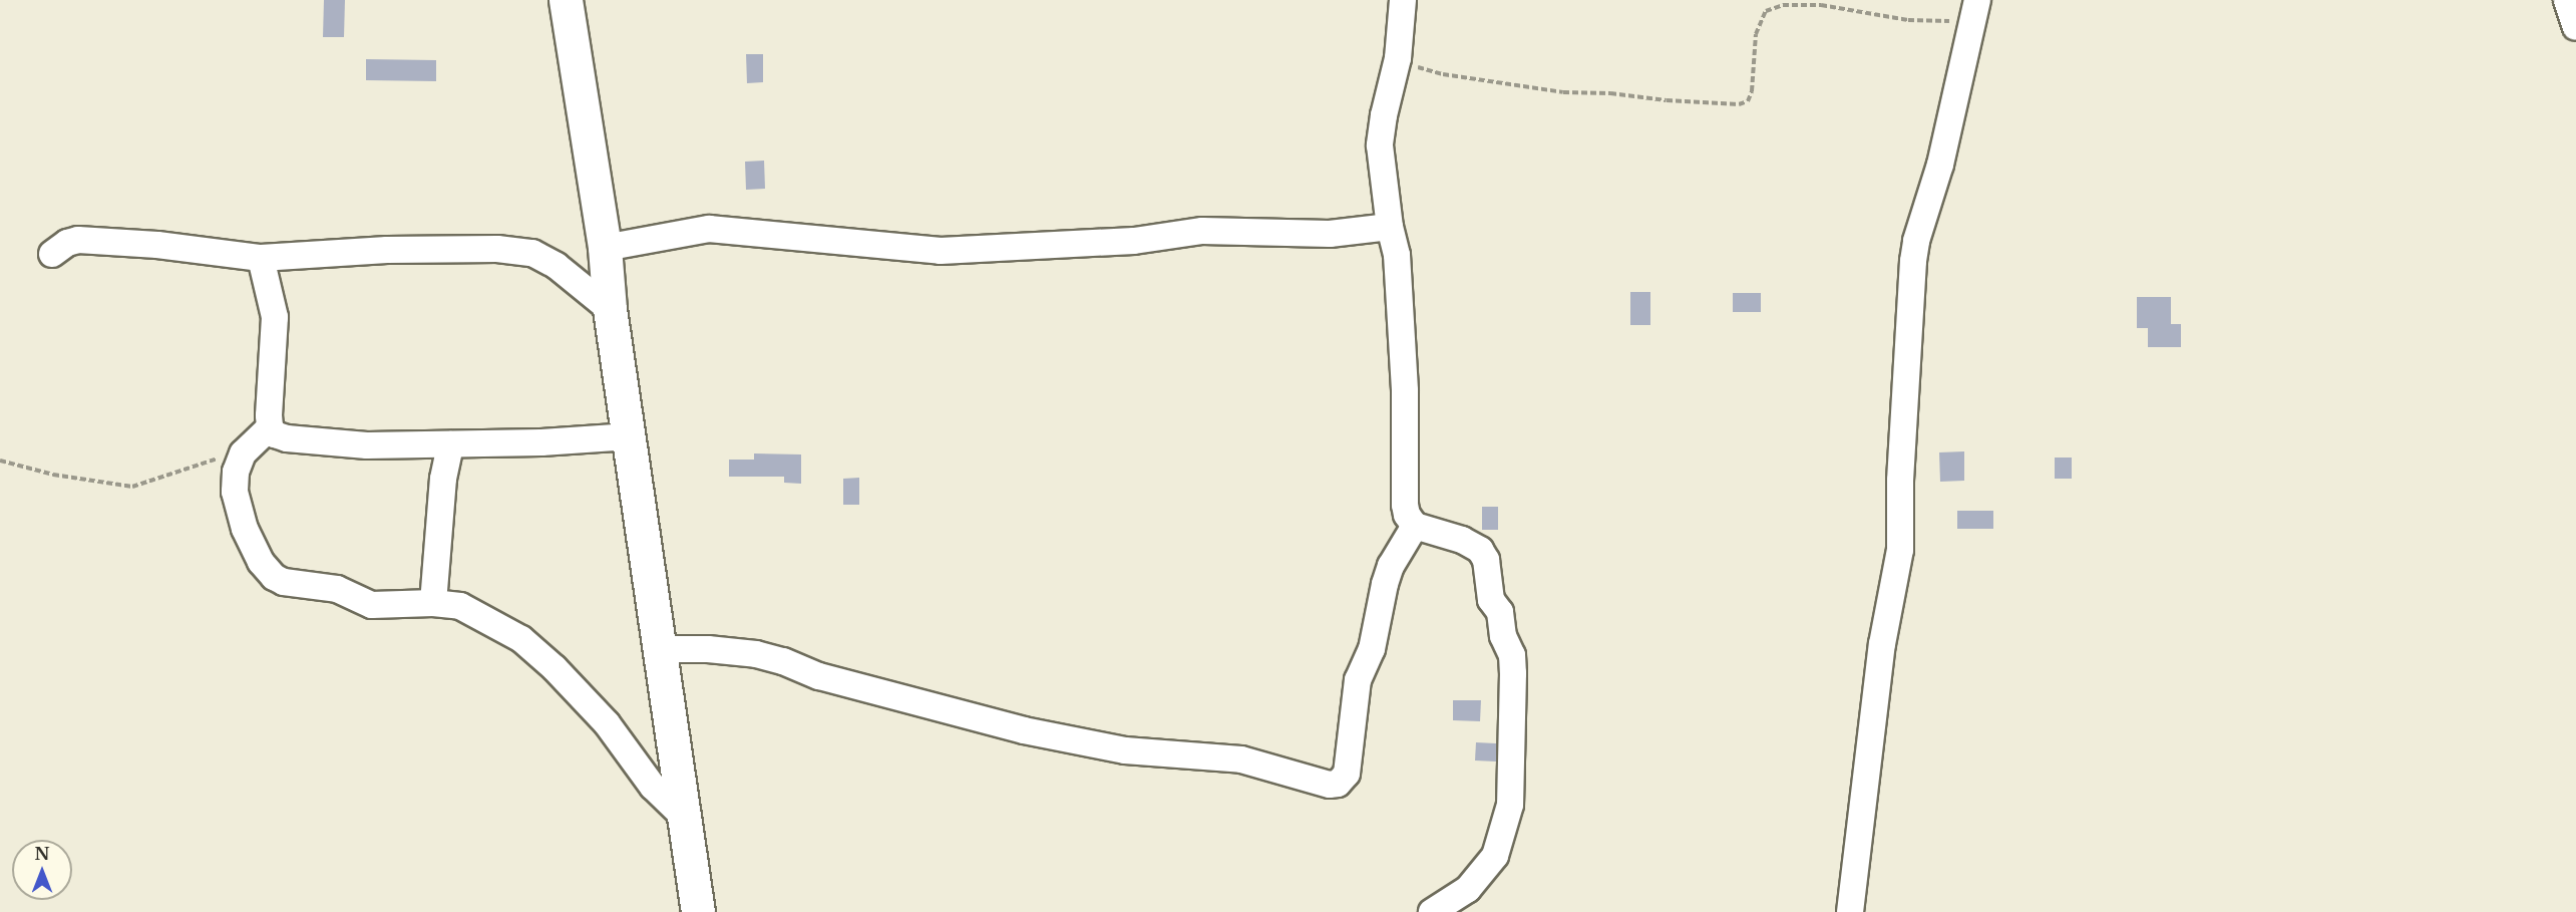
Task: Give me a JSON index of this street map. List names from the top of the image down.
{
  "north": "top"
}
